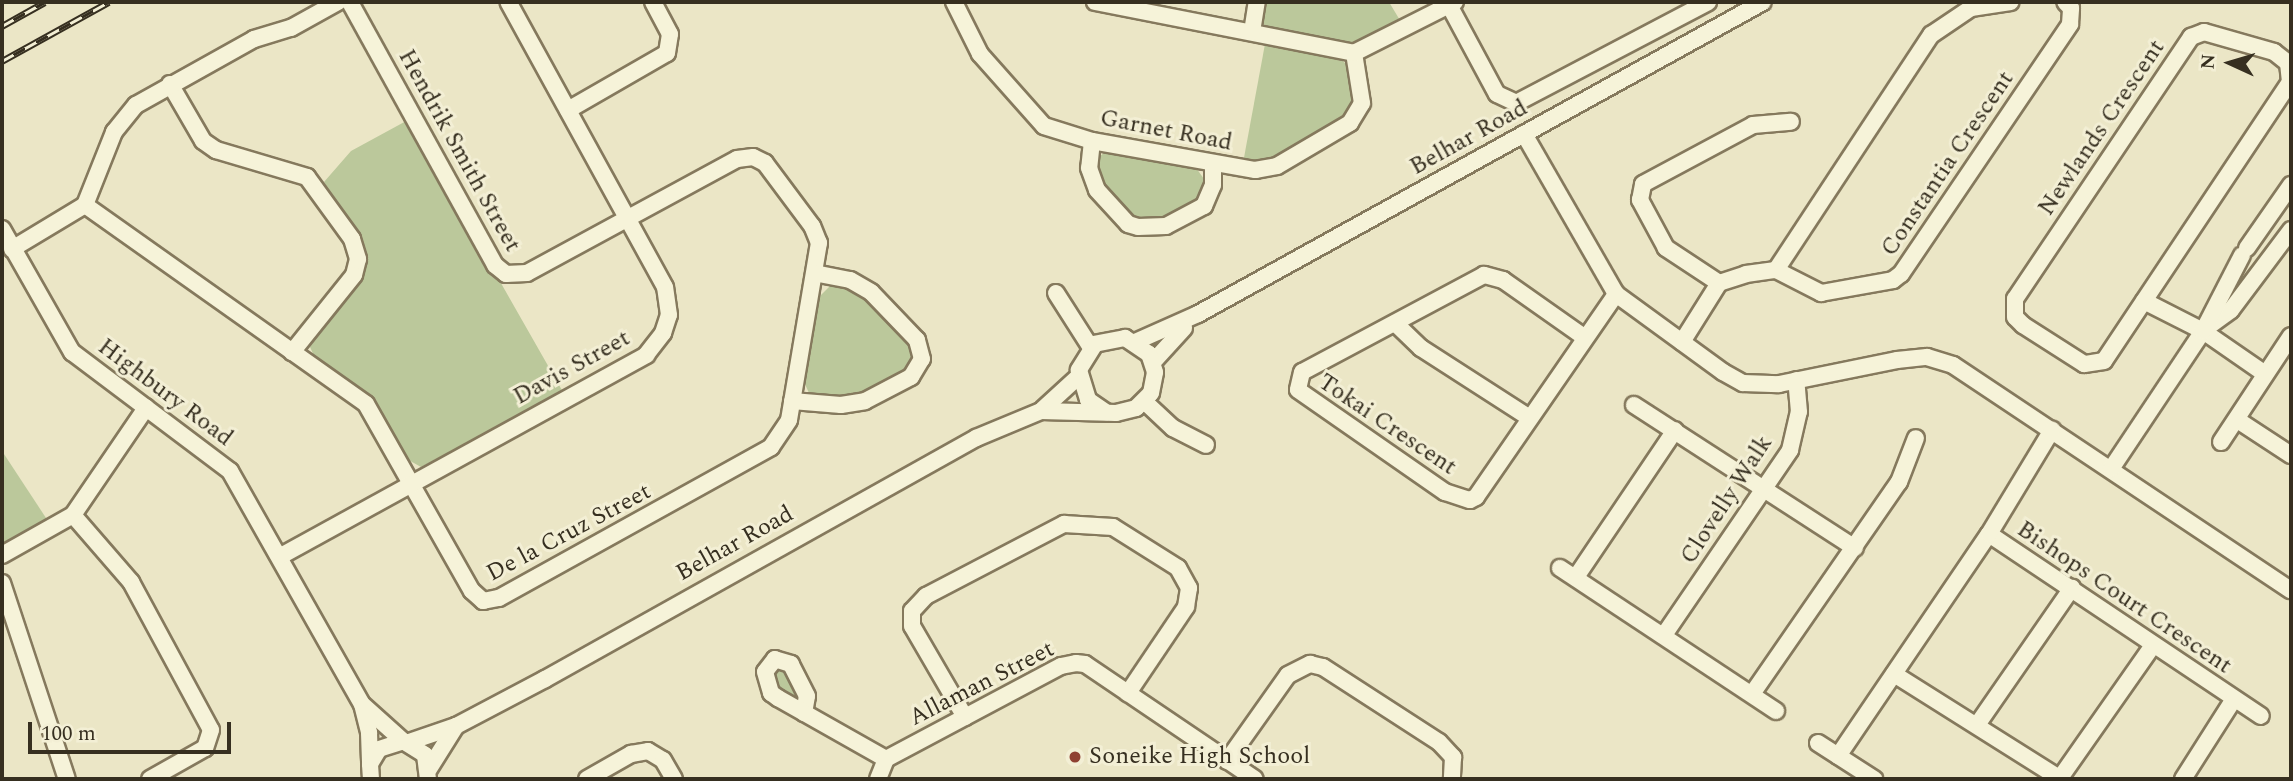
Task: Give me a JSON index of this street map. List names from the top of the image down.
{
  "streets": {
    "street": [
      "Newlands Crescent",
      "Garnet Road",
      "Belhar Road",
      "Hendrik Smith Street",
      "Constantia Crescent",
      "Davis Street",
      "Highbury Road",
      "Tokai Crescent",
      "Clovelly Walk",
      "De la Cruz Street",
      "Bishops Court Crescent",
      "Allaman Street"
    ]
  },
  "crossings": [
    ["Belhar Road", "Highbury Road"],
    ["Hendrik Smith Street", "Davis Street"],
    ["Hendrik Smith Street", "De la Cruz Street"],
    ["Davis Street", "Highbury Road"],
    ["Davis Street", "De la Cruz Street"]
  ],
  "places": ["Soneike High School"],
  "scale_bar": "100 m",
  "north": "left"
}
